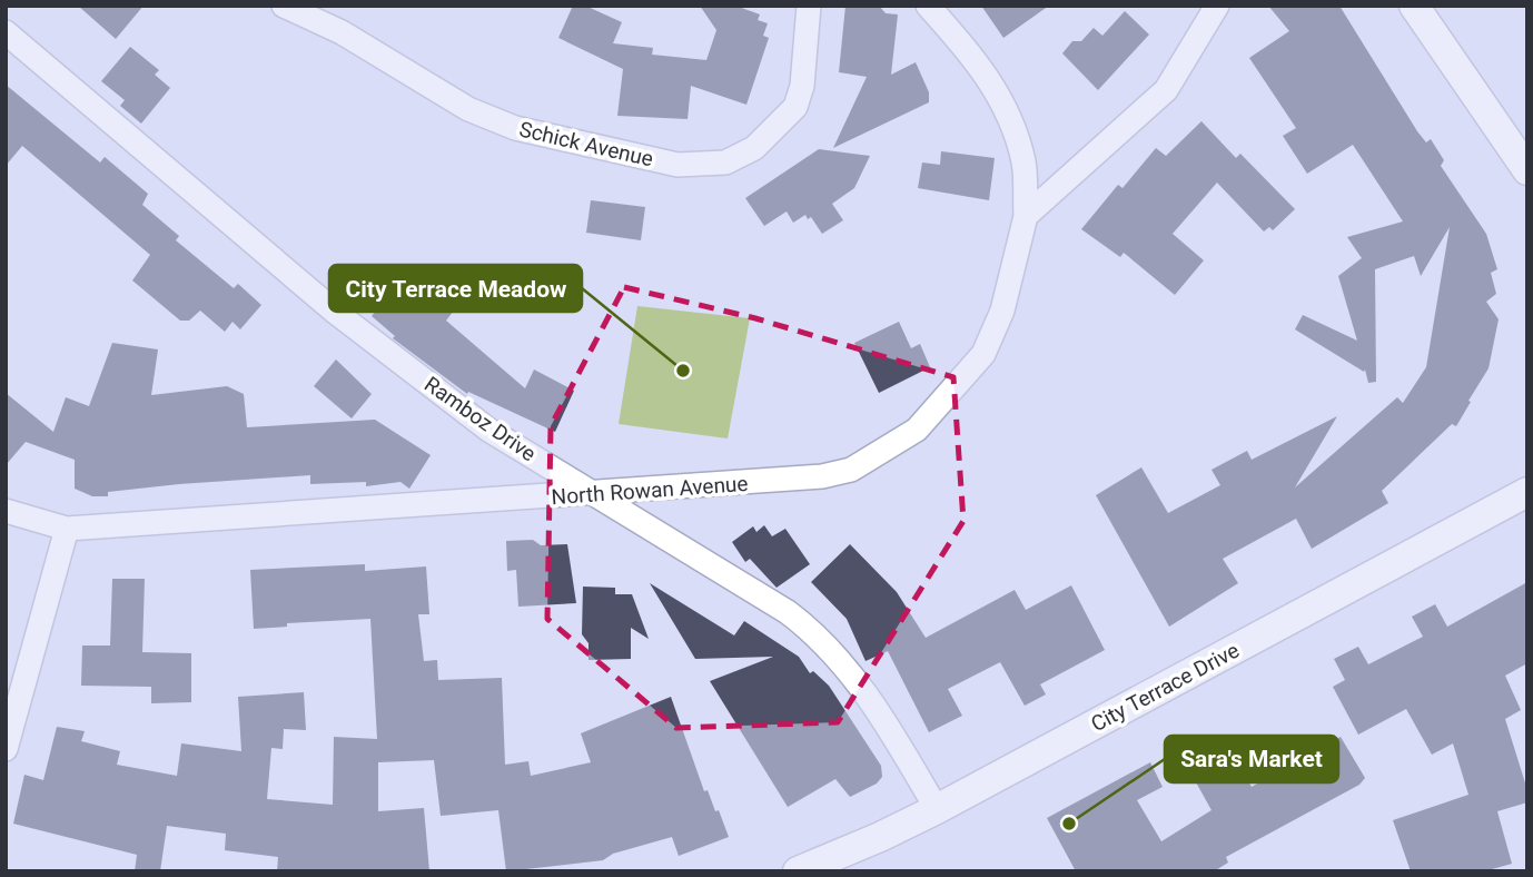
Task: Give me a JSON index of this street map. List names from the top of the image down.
{
  "streets": {
    "street": [
      "Schick Avenue",
      "Ramboz Drive",
      "North Rowan Avenue",
      "City Terrace Drive"
    ]
  },
  "crossings": [
    ["Ramboz Drive", "North Rowan Avenue"],
    ["Ramboz Drive", "City Terrace Drive"]
  ],
  "places": ["City Terrace Meadow", "Sara's Market"]
}
